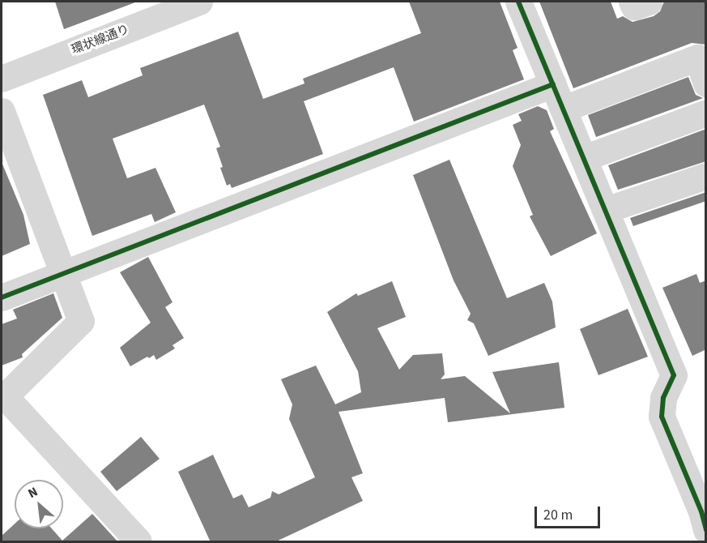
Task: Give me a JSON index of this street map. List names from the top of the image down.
{
  "streets": {
    "street": ["環状線通り"]
  },
  "scale_bar": "20 m",
  "north": "top left"
}
